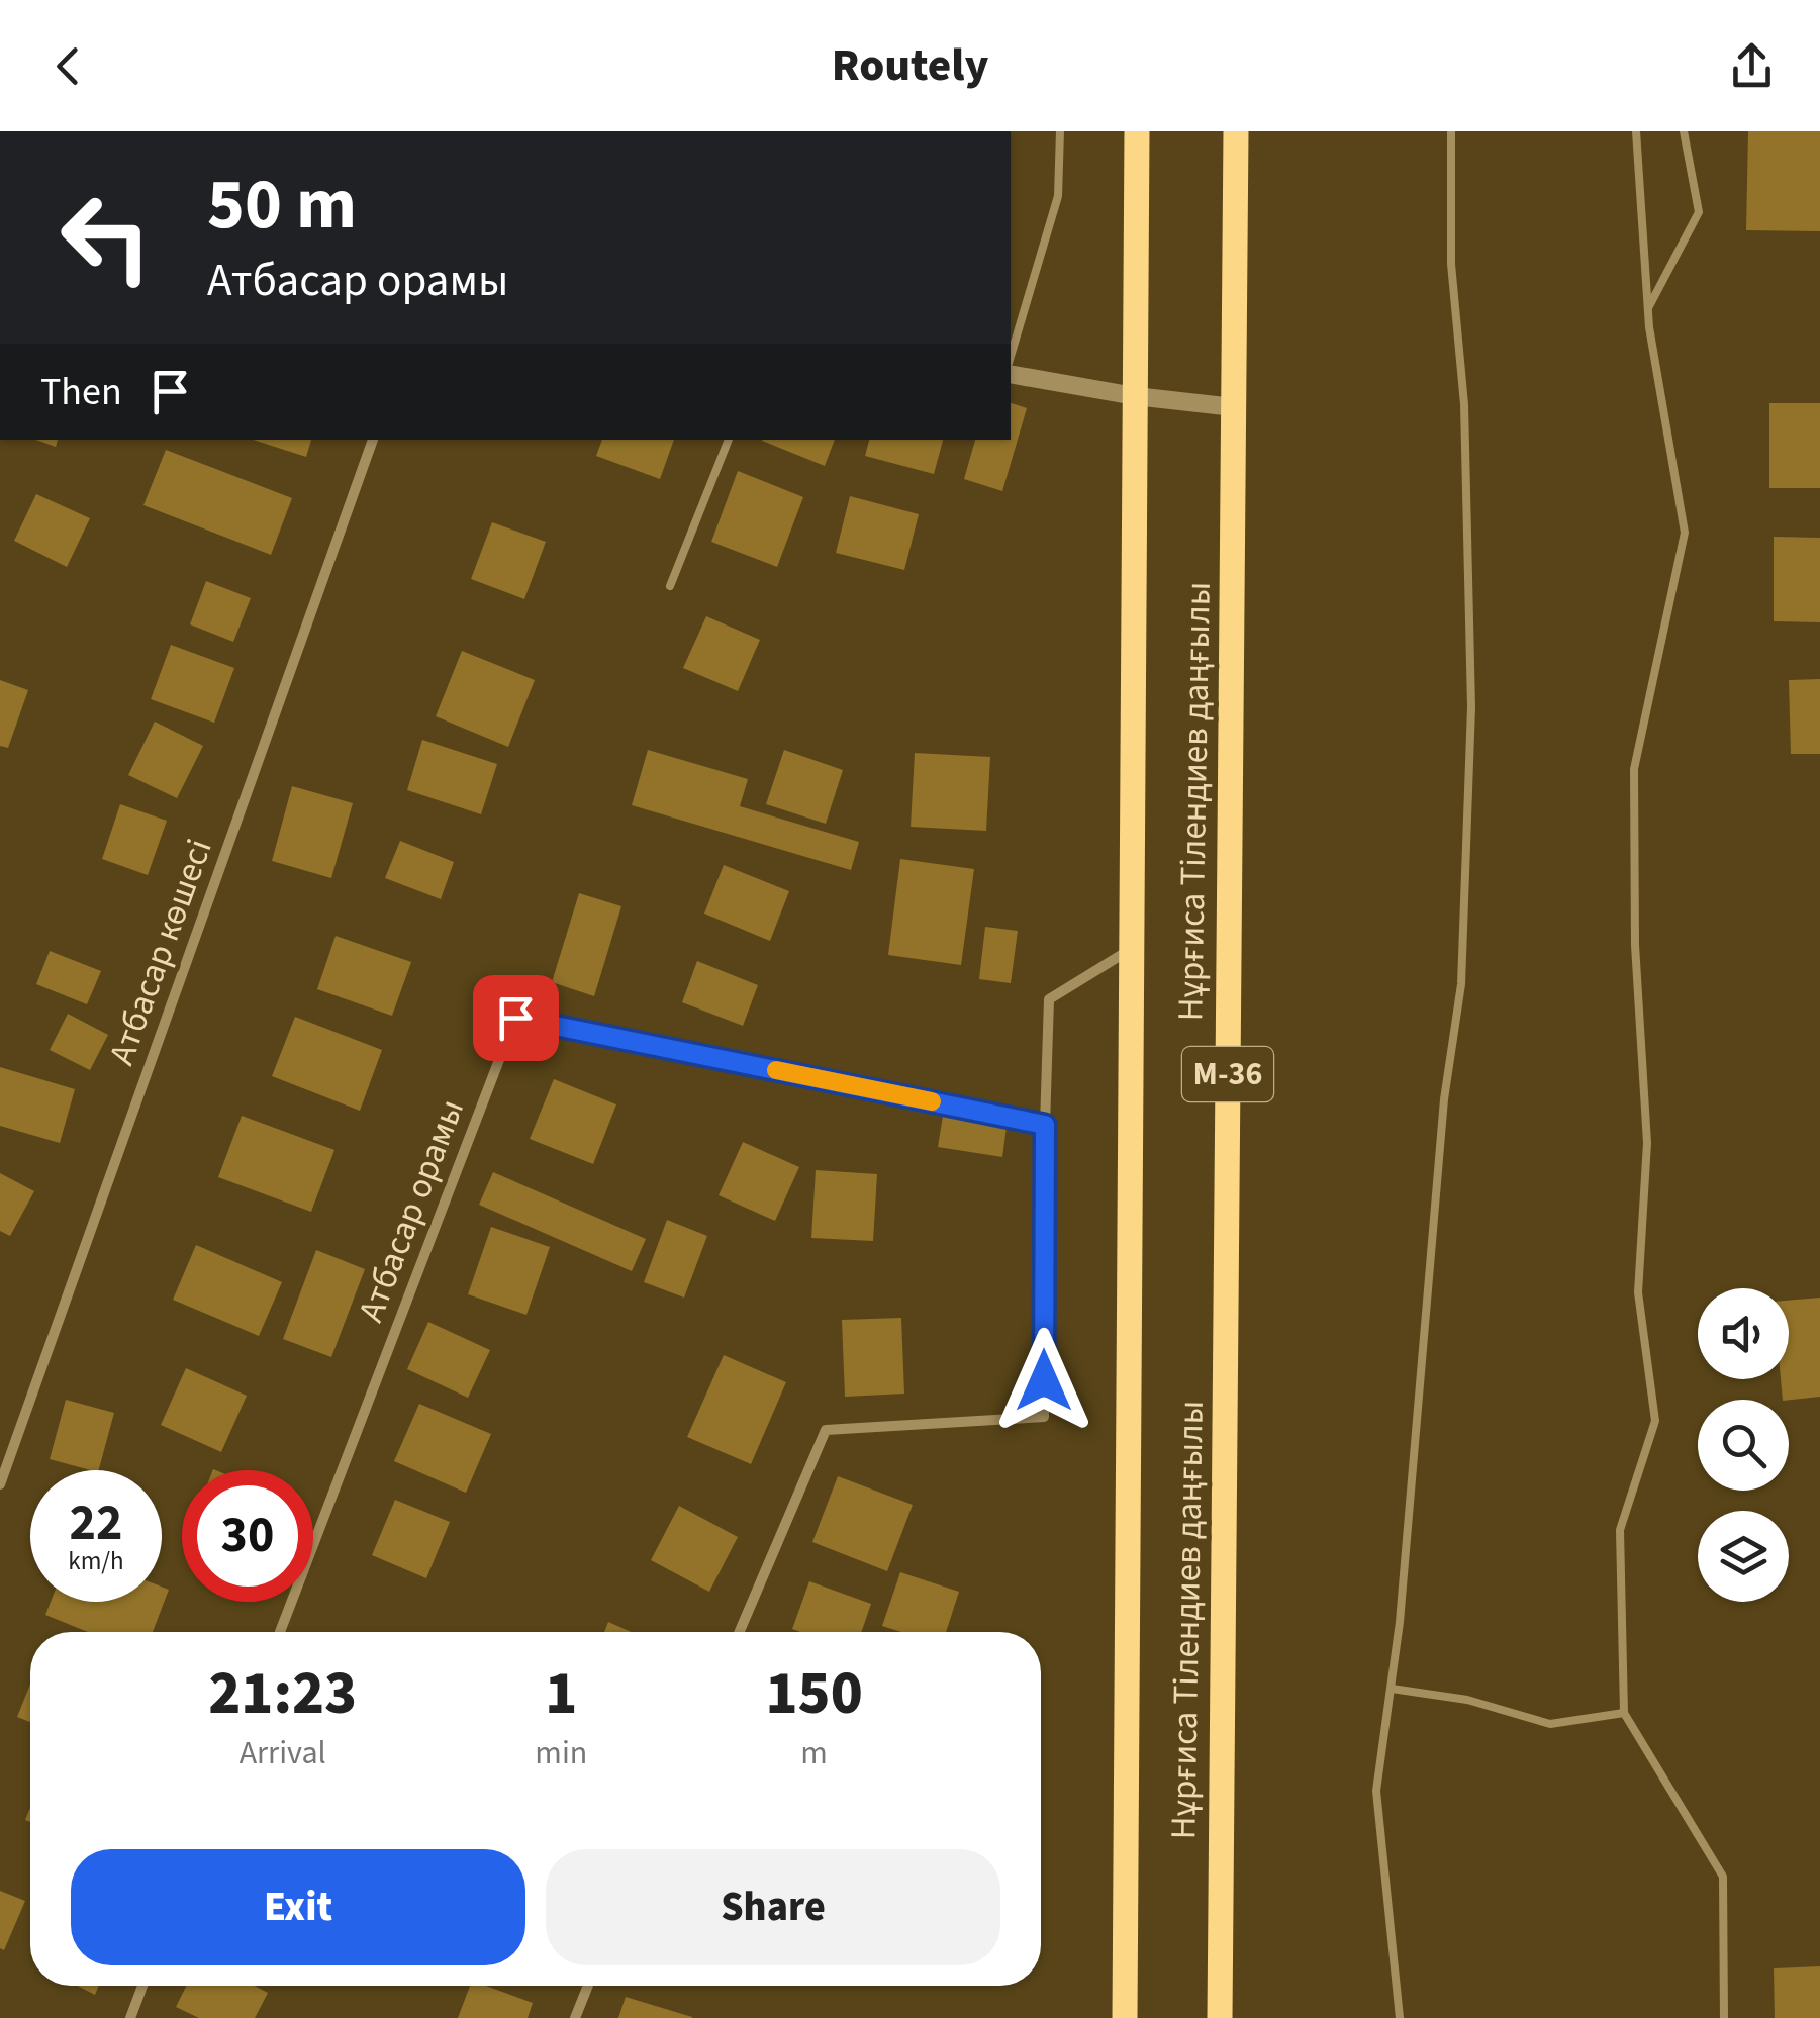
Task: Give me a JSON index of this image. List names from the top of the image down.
{
  "streets": {
    "main road": ["Нұрғиса Тілендиев даңғылы", "M-36"],
    "street": ["Атбасар көшесі", "Атбасар орамы"]
  },
  "page": {
    "header": "Routely",
    "turn": ["50 m", "Атбасар орамы"],
    "then": "Then",
    "speed": "22 km/h",
    "limit": "30",
    "eta": [
      "21:23",
      "Arrival",
      "1",
      "min",
      "150",
      "m"
    ],
    "buttons": ["Exit", "Share"]
  }
}
